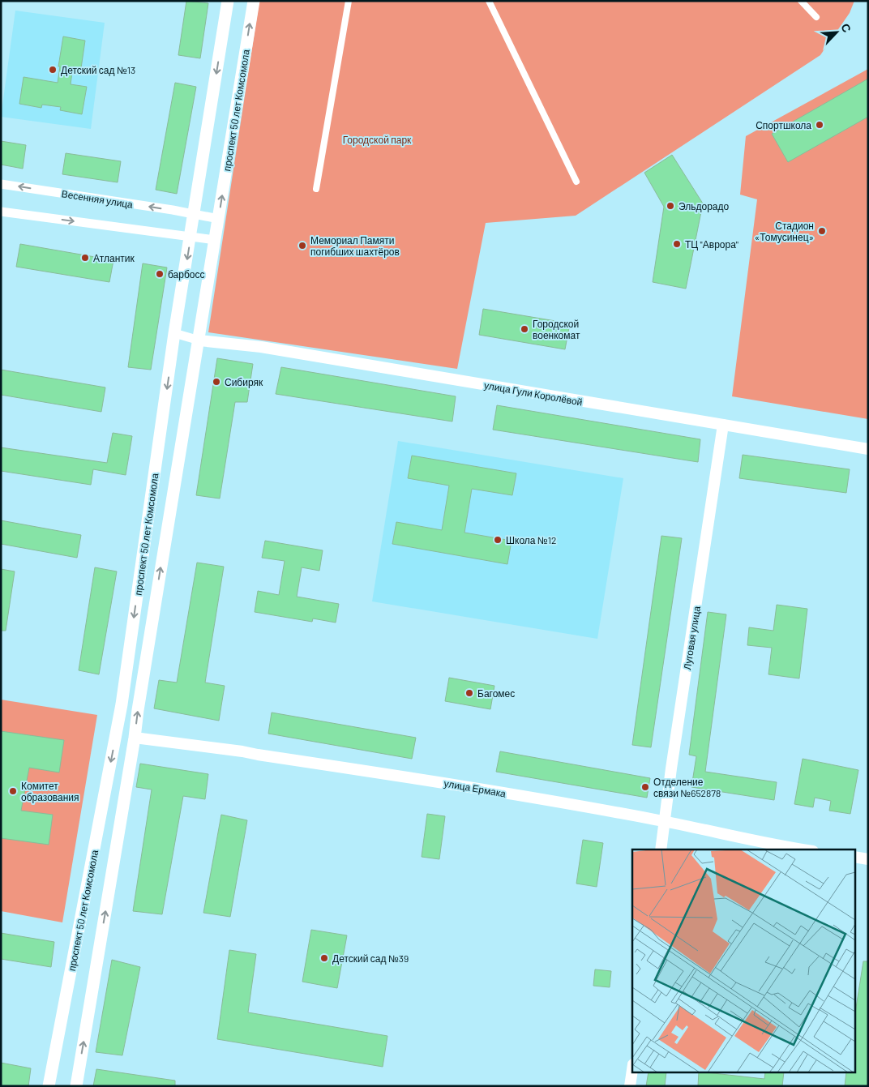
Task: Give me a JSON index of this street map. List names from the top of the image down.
{
  "streets": {
    "main road": ["проспект 50 лет Комсомола"],
    "street": [
      "Весенняя улица",
      "улица Гули Королёвой",
      "Луговая улица",
      "улица Ермака"
    ]
  },
  "crossings": [
    ["проспект 50 лет Комсомола", "Весенняя улица"],
    ["проспект 50 лет Комсомола", "улица Гули Королёвой"],
    ["проспект 50 лет Комсомола", "улица Ермака"],
    ["улица Гули Королёвой", "Луговая улица"],
    ["Луговая улица", "улица Ермака"]
  ],
  "parks": ["Городской парк"],
  "places": [
    "Детский сад №13",
    "Спортшкола",
    "Эльдорадо",
    "Стадион «Томусинец»",
    "ТЦ \"Аврора\"",
    "Мемориал Памяти погибших шахтёров",
    "Атлантик",
    "барбосс",
    "Городской военкомат",
    "Сибиряк",
    "Школа №12",
    "Багомес",
    "Отделение связи №652878",
    "Комитет образования",
    "Детский сад №39"
  ],
  "north": "top right"
}
